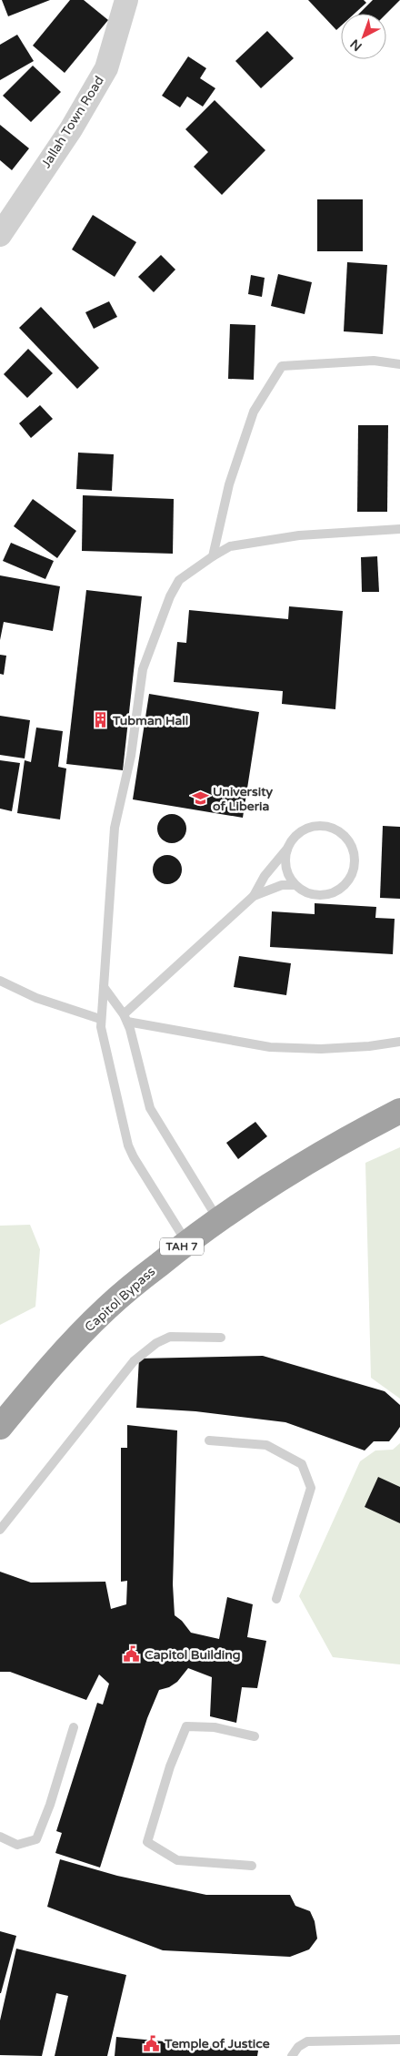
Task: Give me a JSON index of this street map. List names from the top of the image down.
{
  "streets": {
    "highway": ["TAH 7", "Capitol Bypass"],
    "street": ["Jallah Town Road"]
  },
  "places": {
    "building": ["Tubman Hall"],
    "school or university": ["University of Liberia"],
    "public building": ["Capitol Building", "Temple of Justice"]
  },
  "north": "bottom left"
}
